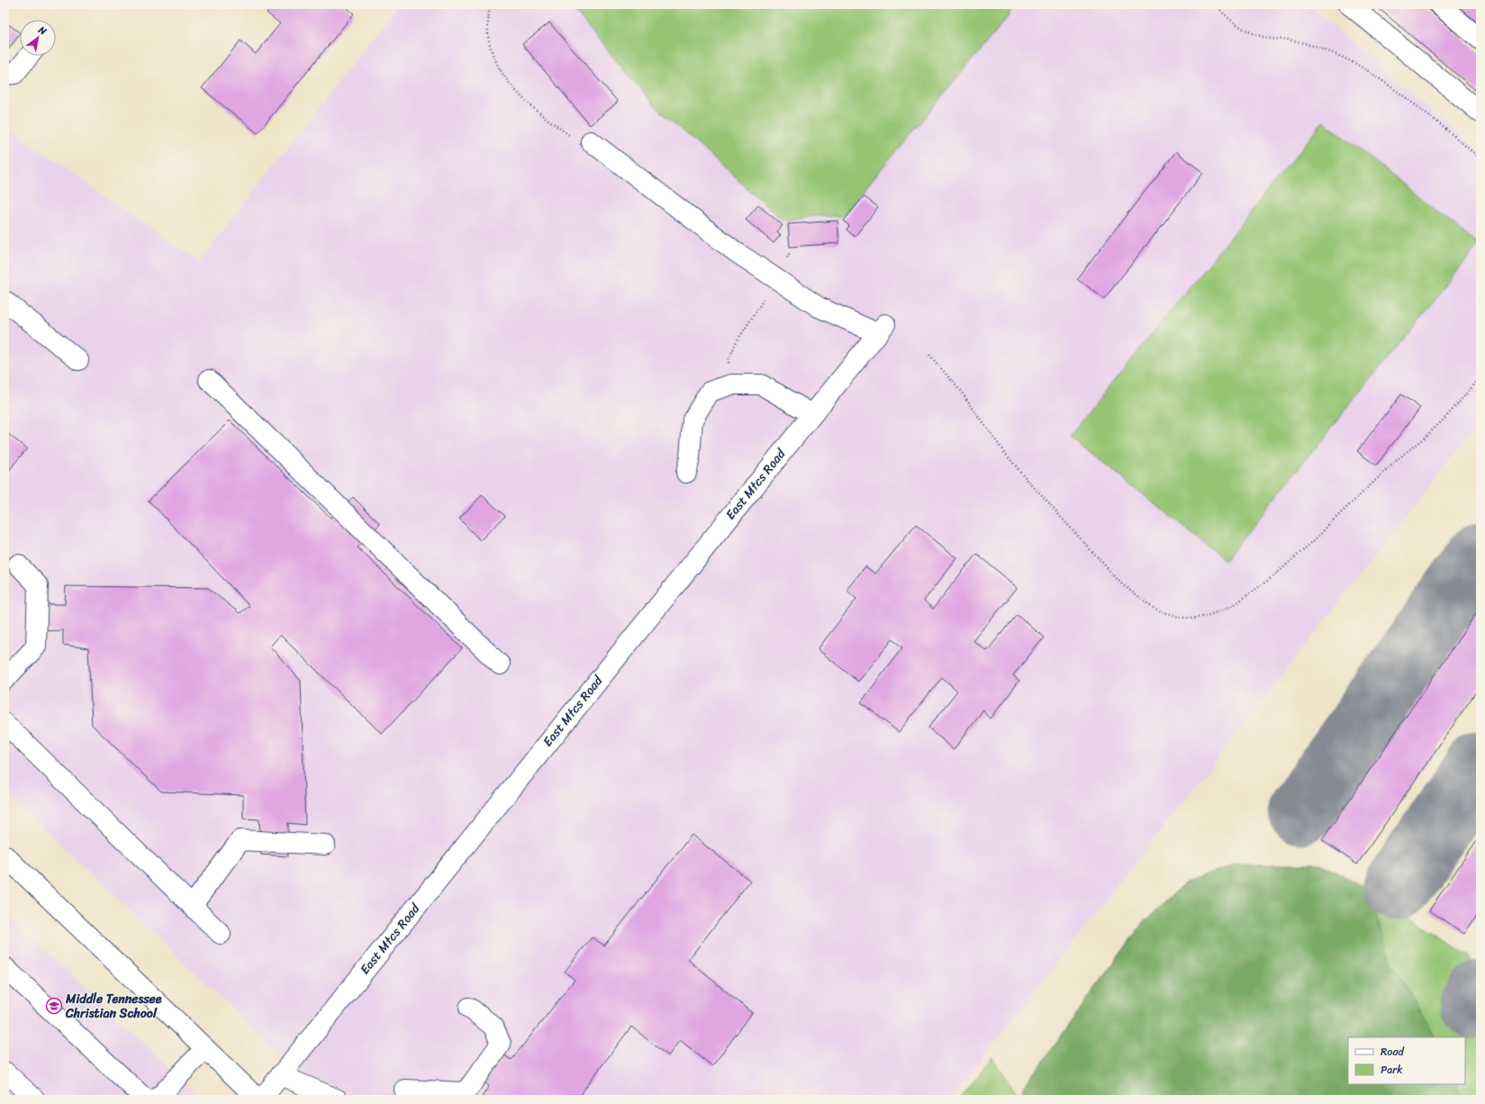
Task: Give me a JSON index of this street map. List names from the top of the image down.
{
  "streets": {
    "street": ["East Mtcs Road"]
  },
  "places": {
    "school or university": ["Middle Tennessee Christian School"]
  },
  "legend": ["Road", "Park"],
  "north": "top right"
}
